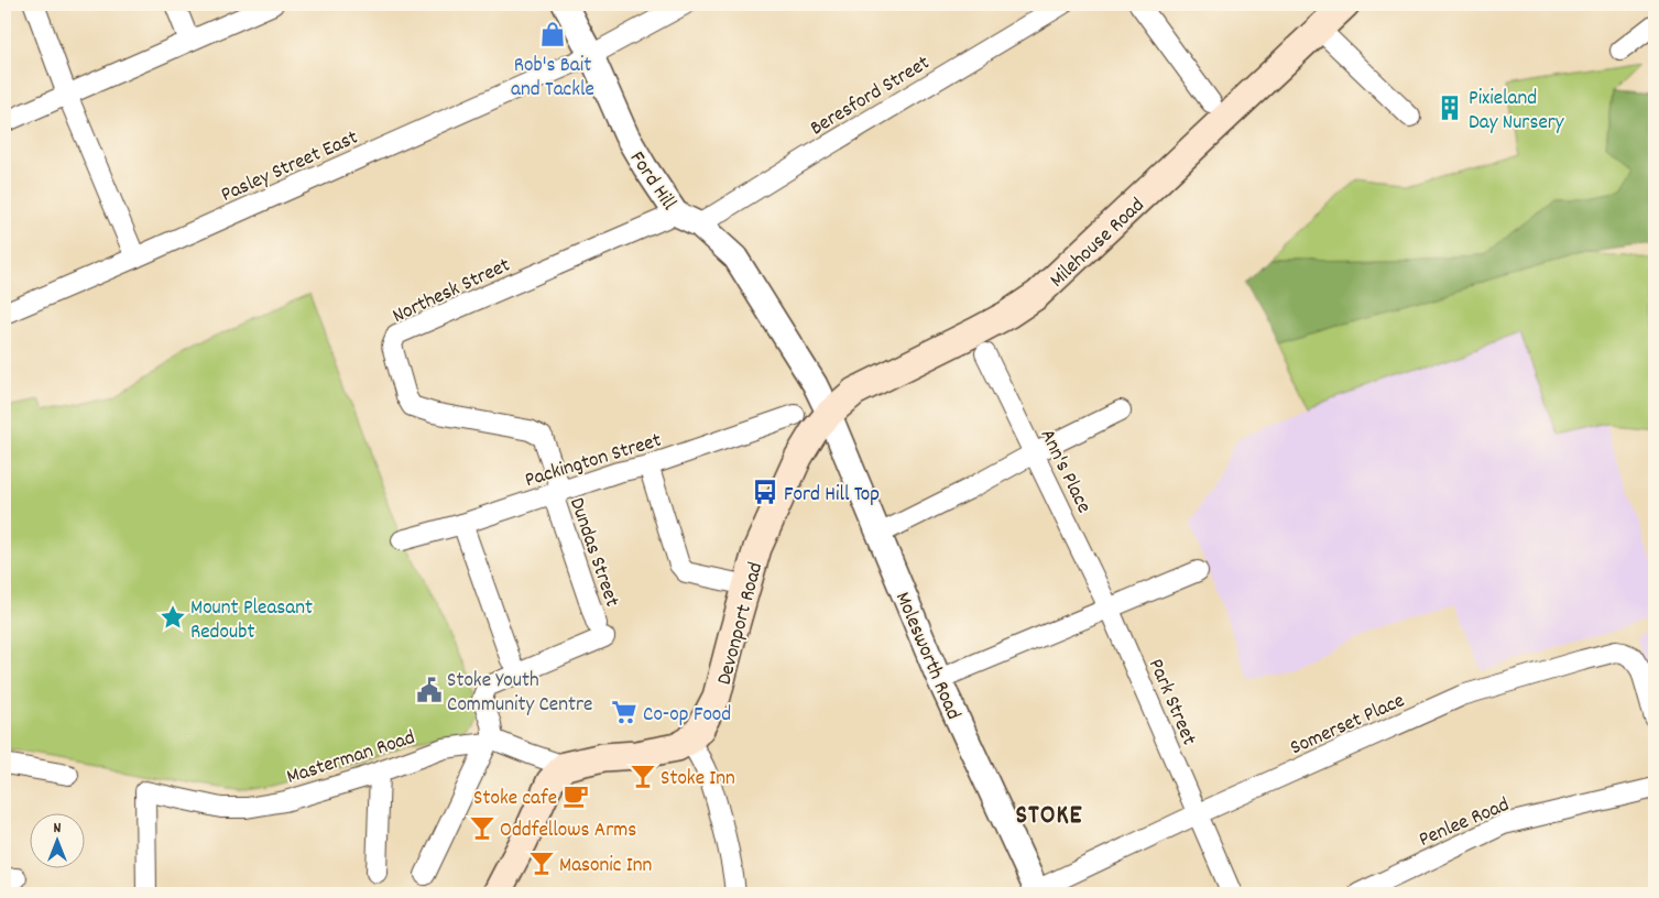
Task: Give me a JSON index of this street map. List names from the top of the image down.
{
  "streets": {
    "main road": ["Milehouse Road", "Devonport Road"],
    "street": [
      "Beresford Street",
      "Pasley Street East",
      "Ford Hill",
      "Northesk Street",
      "Packington Street",
      "Ann's Place",
      "Dundas Street",
      "Molesworth Road",
      "Park Street",
      "Somerset Place",
      "Masterman Road",
      "Penlee Road"
    ]
  },
  "crossings": [
    ["Beresford Street", "Ford Hill"],
    ["Pasley Street East", "Ford Hill"],
    ["Ford Hill", "Milehouse Road"],
    ["Ford Hill", "Northesk Street"],
    ["Ford Hill", "Packington Street"],
    ["Ford Hill", "Devonport Road"],
    ["Ford Hill", "Molesworth Road"],
    ["Milehouse Road", "Packington Street"],
    ["Milehouse Road", "Devonport Road"],
    ["Milehouse Road", "Molesworth Road"],
    ["Northesk Street", "Packington Street"],
    ["Northesk Street", "Dundas Street"],
    ["Packington Street", "Dundas Street"],
    ["Packington Street", "Devonport Road"],
    ["Packington Street", "Molesworth Road"],
    ["Ann's Place", "Park Street"],
    ["Dundas Street", "Masterman Road"],
    ["Devonport Road", "Molesworth Road"],
    ["Molesworth Road", "Somerset Place"],
    ["Park Street", "Somerset Place"]
  ],
  "districts": ["STOKE"],
  "places": {
    "shop": ["Rob's Bait and Tackle"],
    "building": ["Pixieland Day Nursery"],
    "bus stop": ["Ford Hill Top"],
    "place": ["Mount Pleasant Redoubt"],
    "public building": ["Stoke Youth Community Centre"],
    "supermarket": ["Co-op Food"],
    "bar": ["Stoke Inn", "Oddfellows Arms", "Masonic Inn"],
    "cafe": ["Stoke cafe"]
  },
  "north": "top"
}
